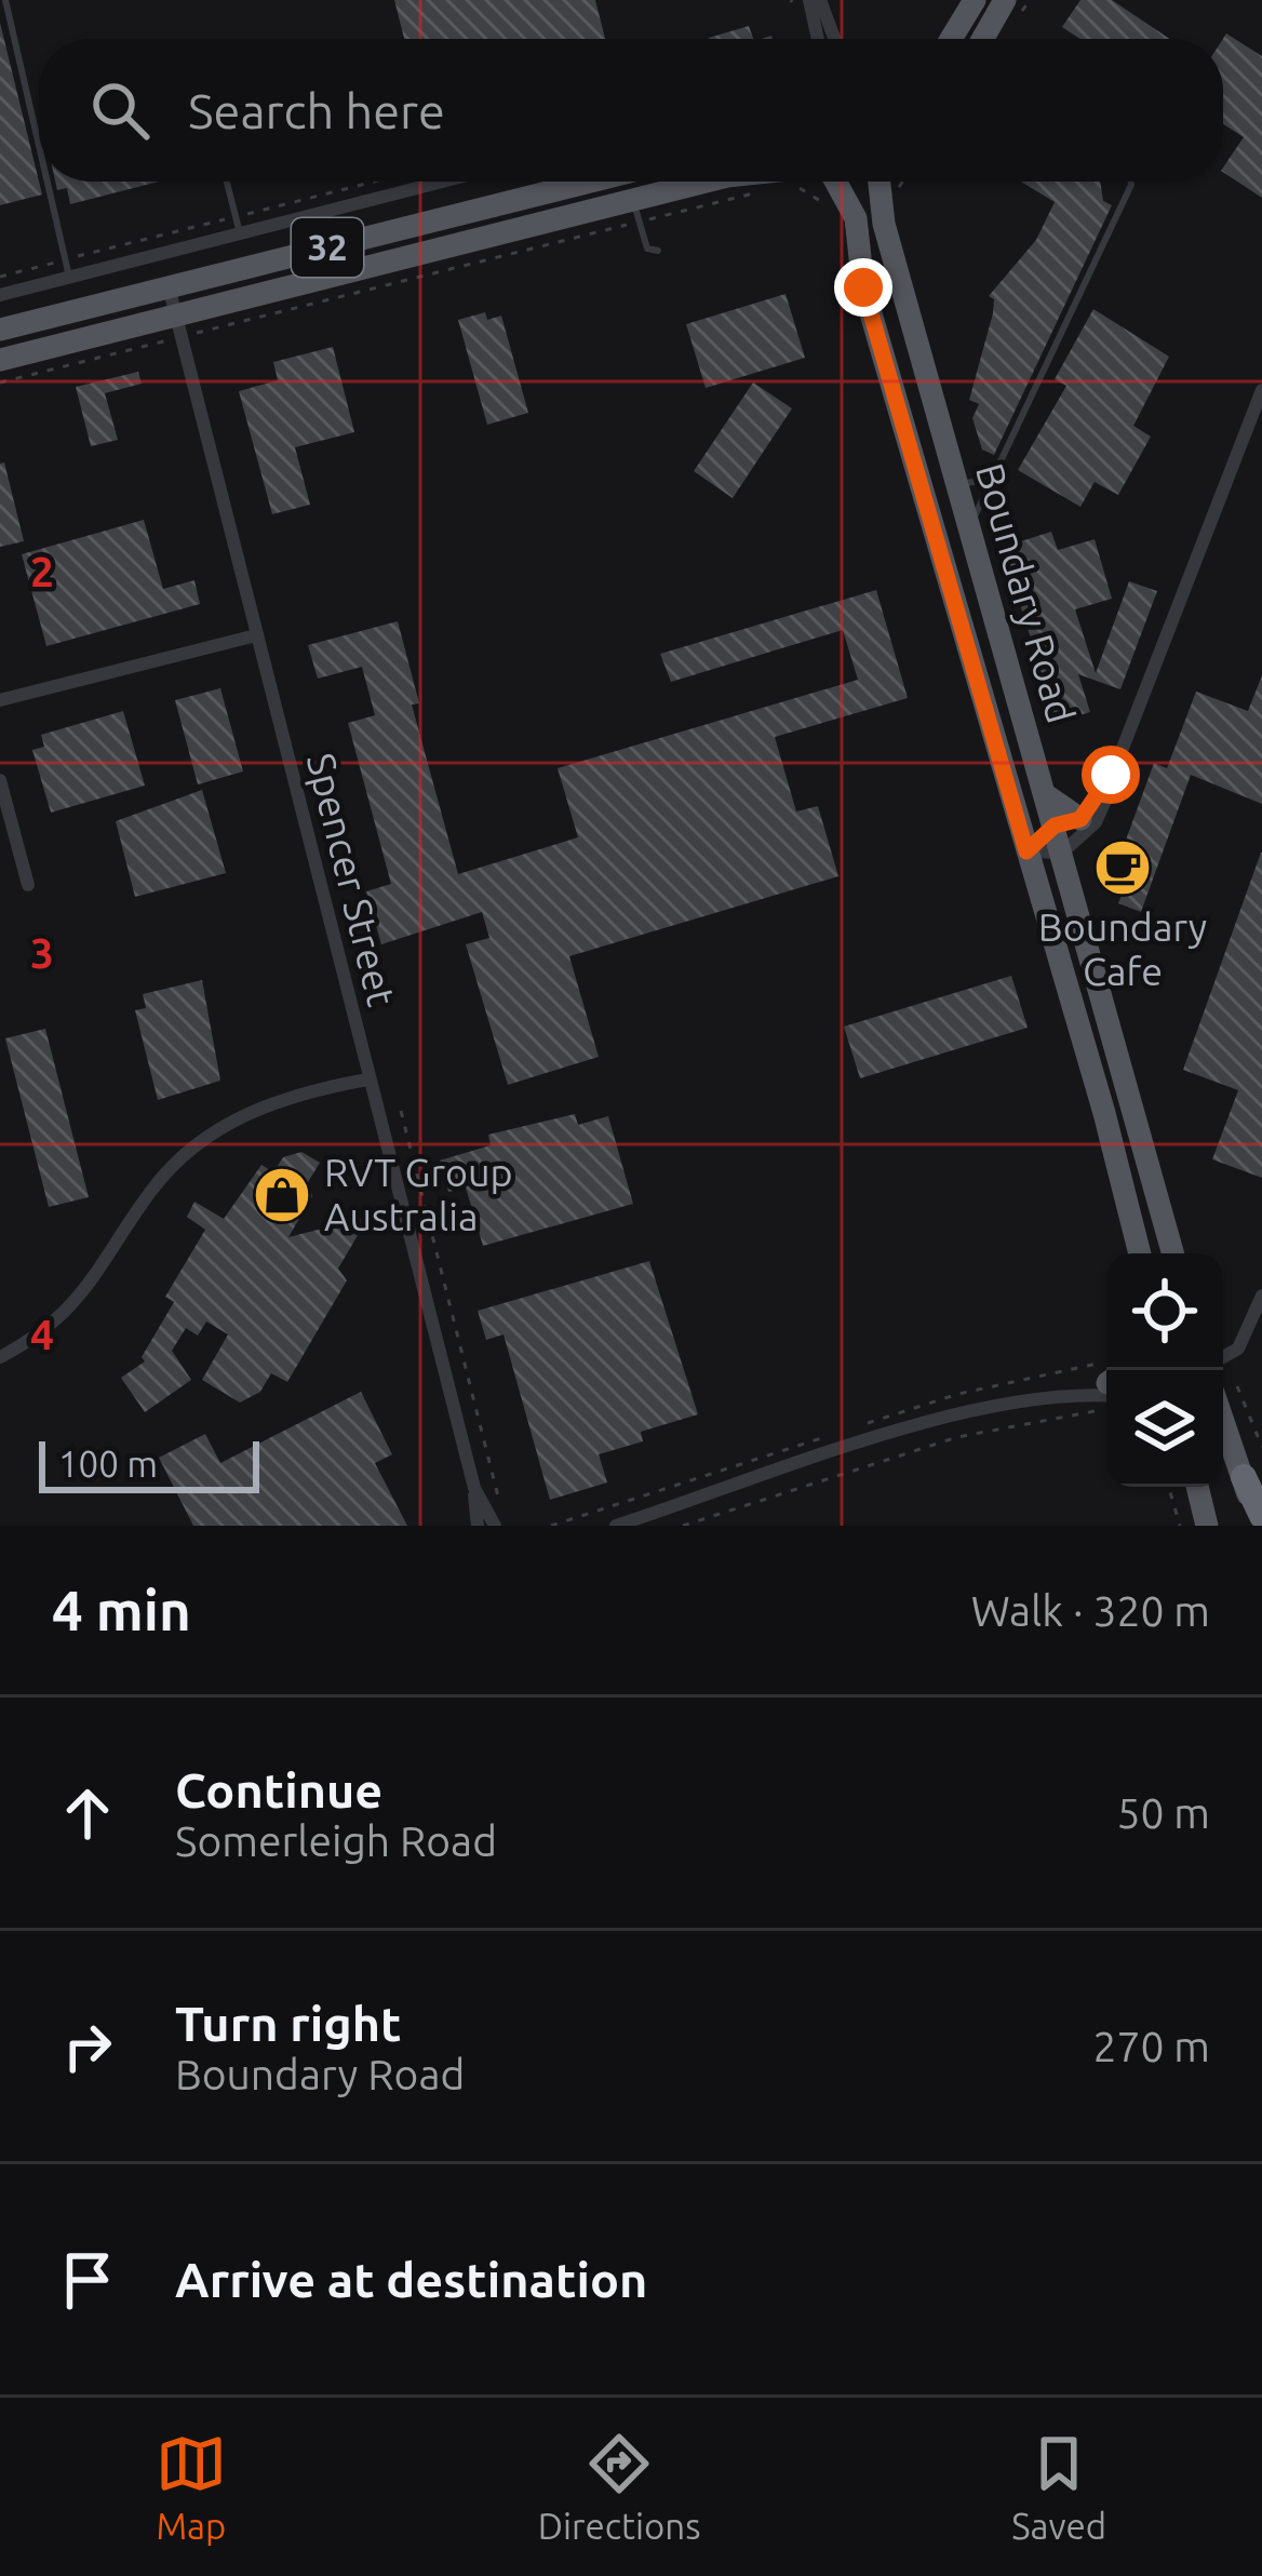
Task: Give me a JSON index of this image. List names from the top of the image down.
{
  "streets": {
    "main road": ["32", "Boundary Road"],
    "street": ["Spencer Street"]
  },
  "crossings": [
    ["32", "Spencer Street"]
  ],
  "places": {
    "cafe": ["Boundary Cafe"],
    "shop": ["RVT Group Australia"]
  },
  "scale_bar": "100 m",
  "page": {
    "search": "Search here",
    "scale": "100 m",
    "heading": ["4 min", "Walk · 320 m"],
    "list": [
      ["Continue", "Somerleigh Road", "50 m"],
      ["Turn right", "Boundary Road", "270 m"],
      "Arrive at destination"
    ],
    "nav": ["Map", "Directions", "Saved"]
  },
  "grid": {
    "rows": ["2", "3", "4"]
  }
}
